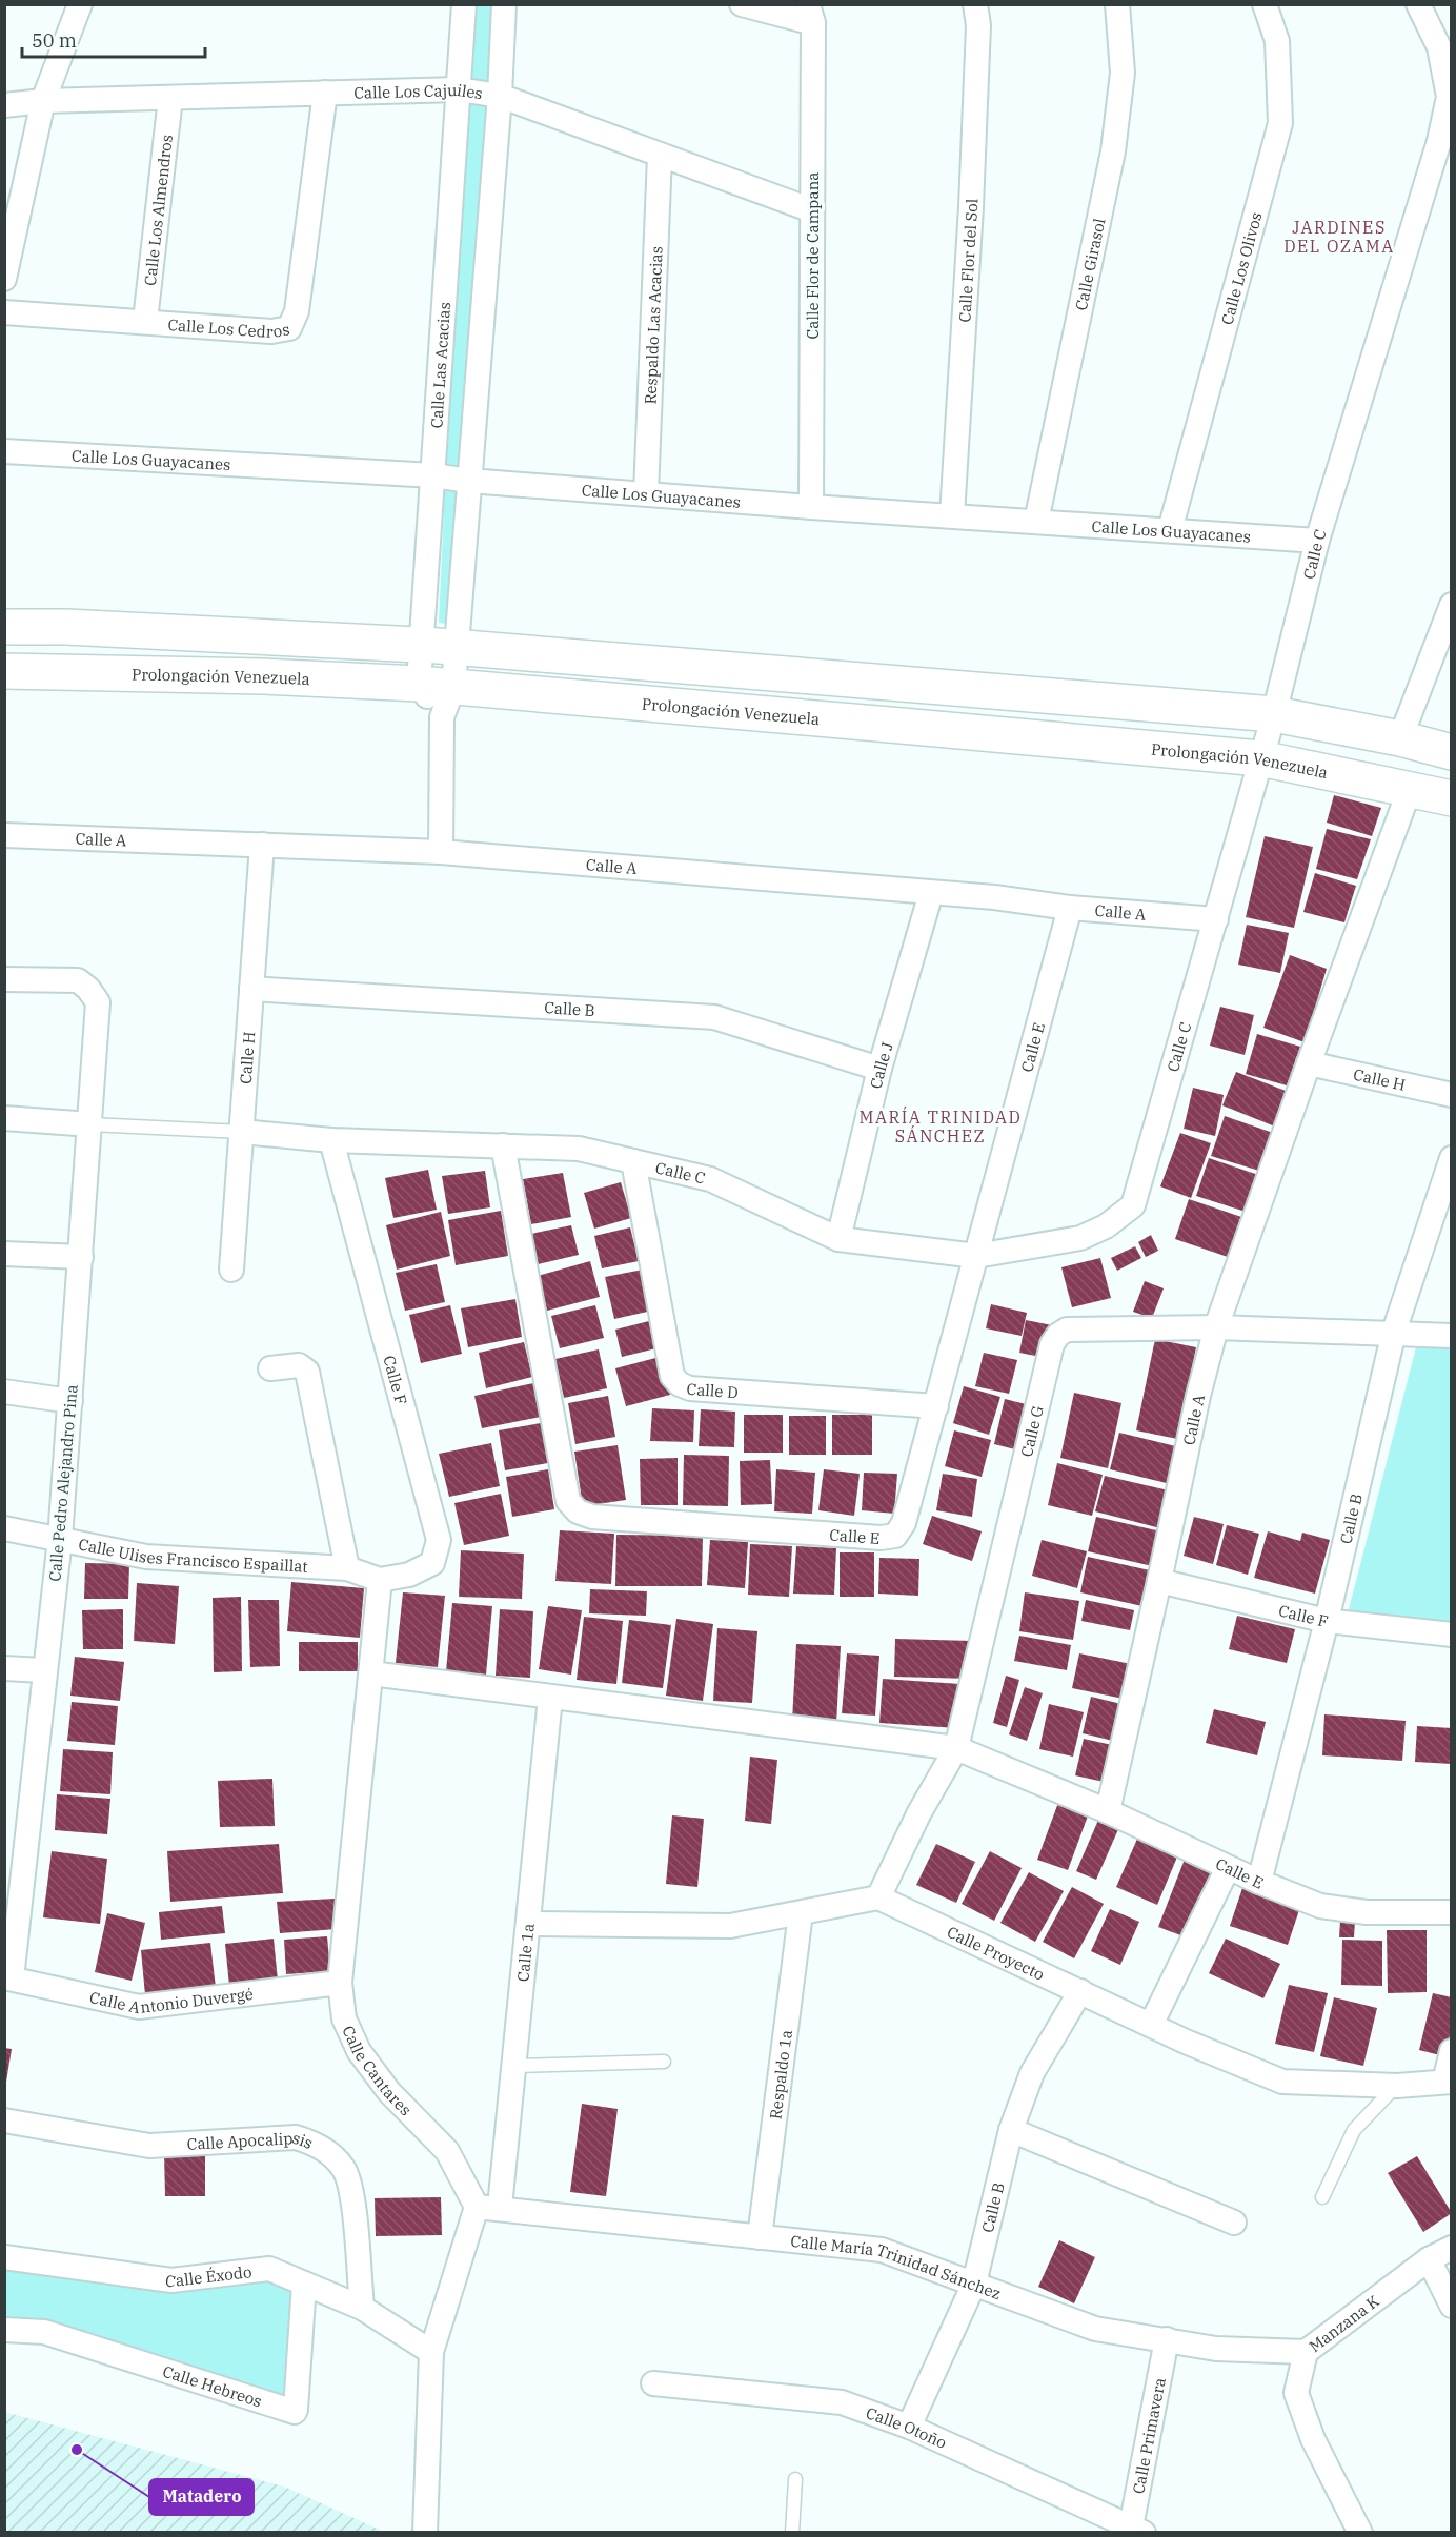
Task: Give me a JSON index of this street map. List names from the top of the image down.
{
  "streets": {
    "street": [
      "Calle Los Cajuiles",
      "Calle Los Almendros",
      "Calle Flor de Campana",
      "Calle Flor del Sol",
      "Calle Girasol",
      "Calle Los Olivos",
      "Calle Los Cedros",
      "Respaldo Las Acacias",
      "Calle Las Acacias",
      "Calle Los Guayacanes",
      "Calle C",
      "Prolongación Venezuela",
      "Calle A",
      "Calle B",
      "Calle E",
      "Calle H",
      "Calle J",
      "Calle F",
      "Calle D",
      "Calle G",
      "Calle Pedro Alejandro Pina",
      "Calle Ulises Francisco Espaillat",
      "Calle 1a",
      "Calle Proyecto",
      "Calle Antonio Duvergé",
      "Calle Cantares",
      "Respaldo 1a",
      "Calle Apocalipsis",
      "Calle María Trinidad Sánchez",
      "Calle Éxodo",
      "Manzana K",
      "Calle Hebreos",
      "Calle Otoño",
      "Calle Primavera"
    ]
  },
  "crossings": [
    ["Calle Los Cajuiles", "Calle Los Almendros"],
    ["Calle Los Cajuiles", "Calle Flor de Campana"],
    ["Calle Los Cajuiles", "Calle Los Cedros"],
    ["Calle Los Cajuiles", "Respaldo Las Acacias"],
    ["Calle Los Cajuiles", "Calle Las Acacias"],
    ["Calle Los Almendros", "Calle Los Cedros"],
    ["Calle Flor de Campana", "Calle Los Guayacanes"],
    ["Calle Flor del Sol", "Calle Los Guayacanes"],
    ["Calle Girasol", "Calle Los Guayacanes"],
    ["Calle Los Olivos", "Calle Los Guayacanes"],
    ["Respaldo Las Acacias", "Calle Los Guayacanes"],
    ["Calle Las Acacias", "Calle Los Guayacanes"],
    ["Calle Las Acacias", "Prolongación Venezuela"],
    ["Calle Los Guayacanes", "Calle C"],
    ["Calle C", "Prolongación Venezuela"],
    ["Calle C", "Calle A"],
    ["Calle C", "Calle E"],
    ["Calle C", "Calle H"],
    ["Calle C", "Calle J"],
    ["Calle C", "Calle F"],
    ["Calle C", "Calle D"],
    ["Prolongación Venezuela", "Calle A"],
    ["Calle A", "Calle E"],
    ["Calle A", "Calle H"],
    ["Calle A", "Calle J"],
    ["Calle A", "Calle F"],
    ["Calle A", "Calle G"],
    ["Calle B", "Calle E"],
    ["Calle B", "Calle H"],
    ["Calle B", "Calle J"],
    ["Calle B", "Calle F"],
    ["Calle B", "Calle G"],
    ["Calle B", "Calle Proyecto"],
    ["Calle B", "Calle María Trinidad Sánchez"],
    ["Calle B", "Calle Otoño"],
    ["Calle E", "Calle D"],
    ["Calle E", "Calle G"],
    ["Calle E", "Calle 1a"],
    ["Calle E", "Calle Cantares"],
    ["Calle F", "Calle Ulises Francisco Espaillat"],
    ["Calle F", "Calle Cantares"],
    ["Calle G", "Calle Proyecto"],
    ["Calle Pedro Alejandro Pina", "Calle Ulises Francisco Espaillat"],
    ["Calle Pedro Alejandro Pina", "Calle Antonio Duvergé"],
    ["Calle Ulises Francisco Espaillat", "Calle Cantares"],
    ["Calle 1a", "Calle Cantares"],
    ["Calle 1a", "Calle María Trinidad Sánchez"],
    ["Calle Antonio Duvergé", "Calle Cantares"],
    ["Calle Cantares", "Calle María Trinidad Sánchez"],
    ["Respaldo 1a", "Calle María Trinidad Sánchez"],
    ["Calle Apocalipsis", "Calle Éxodo"],
    ["Calle María Trinidad Sánchez", "Manzana K"],
    ["Calle María Trinidad Sánchez", "Calle Primavera"],
    ["Calle Éxodo", "Calle Hebreos"],
    ["Calle Otoño", "Calle Primavera"]
  ],
  "districts": ["JARDINES DEL OZAMA", "MARÍA TRINIDAD SÁNCHEZ"],
  "places": ["Matadero"],
  "scale_bar": "50 m"
}
